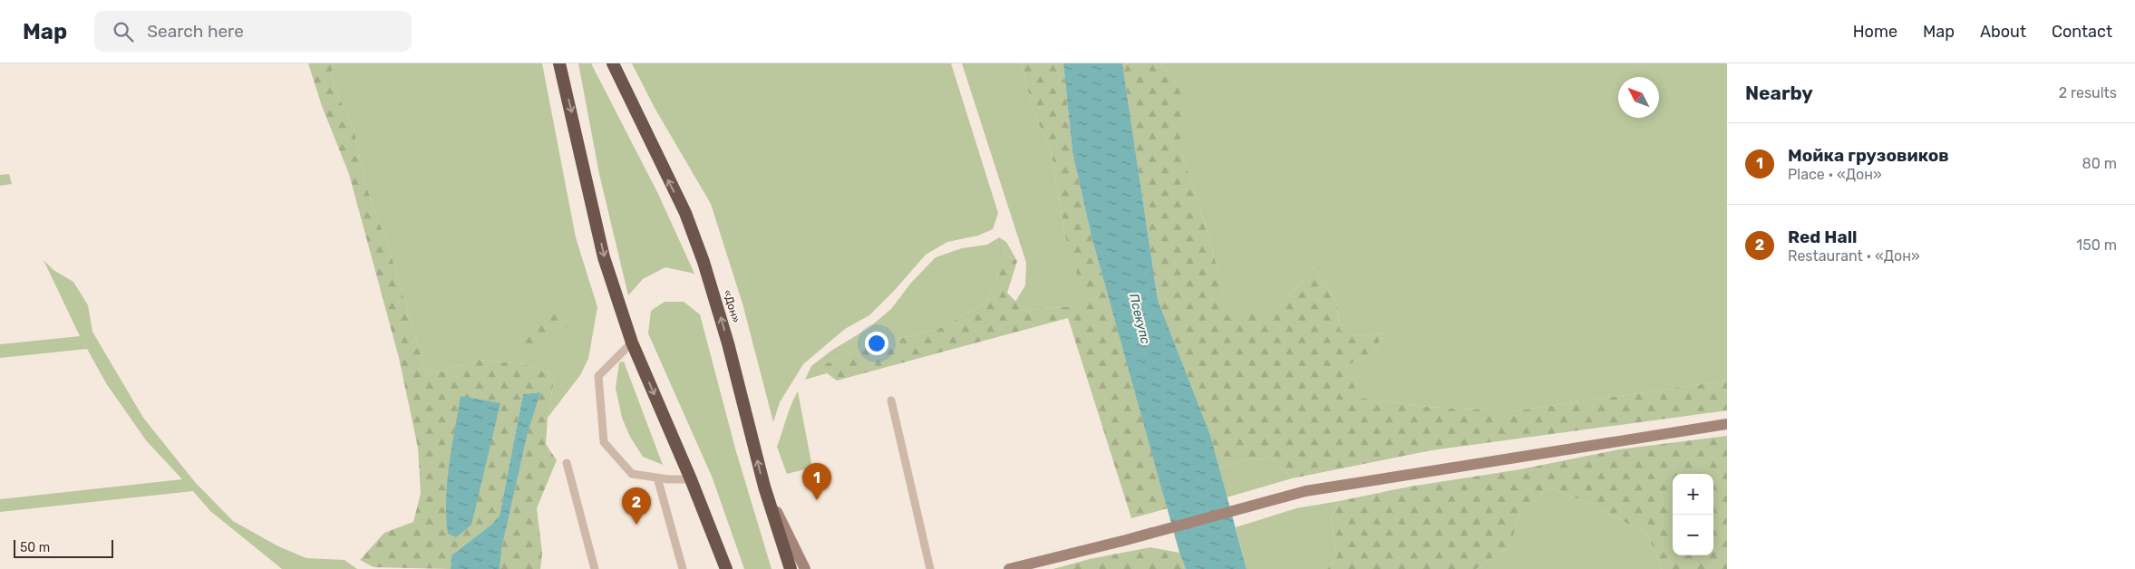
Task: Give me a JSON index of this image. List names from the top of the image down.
{
  "streets": {
    "highway": ["«Дон»"]
  },
  "water": ["Псекупс"],
  "scale_bar": "50 m",
  "north": "top left",
  "page": {
    "header": "Map",
    "search": "Search here",
    "nav": [
      "Home",
      "Map",
      "About",
      "Contact"
    ],
    "heading": ["Nearby", "2 results"],
    "list": [
      {
        "mark": "1",
        "name": "Мойка грузовиков",
        "note": "Place · «Дон»",
        "value": "80 m"
      },
      {
        "mark": "2",
        "name": "Red Hall",
        "note": "Restaurant · «Дон»",
        "value": "150 m"
      }
    ],
    "pins": ["1", "2"],
    "map_buttons": ["+", "−"],
    "scale": "50 m"
  }
}
